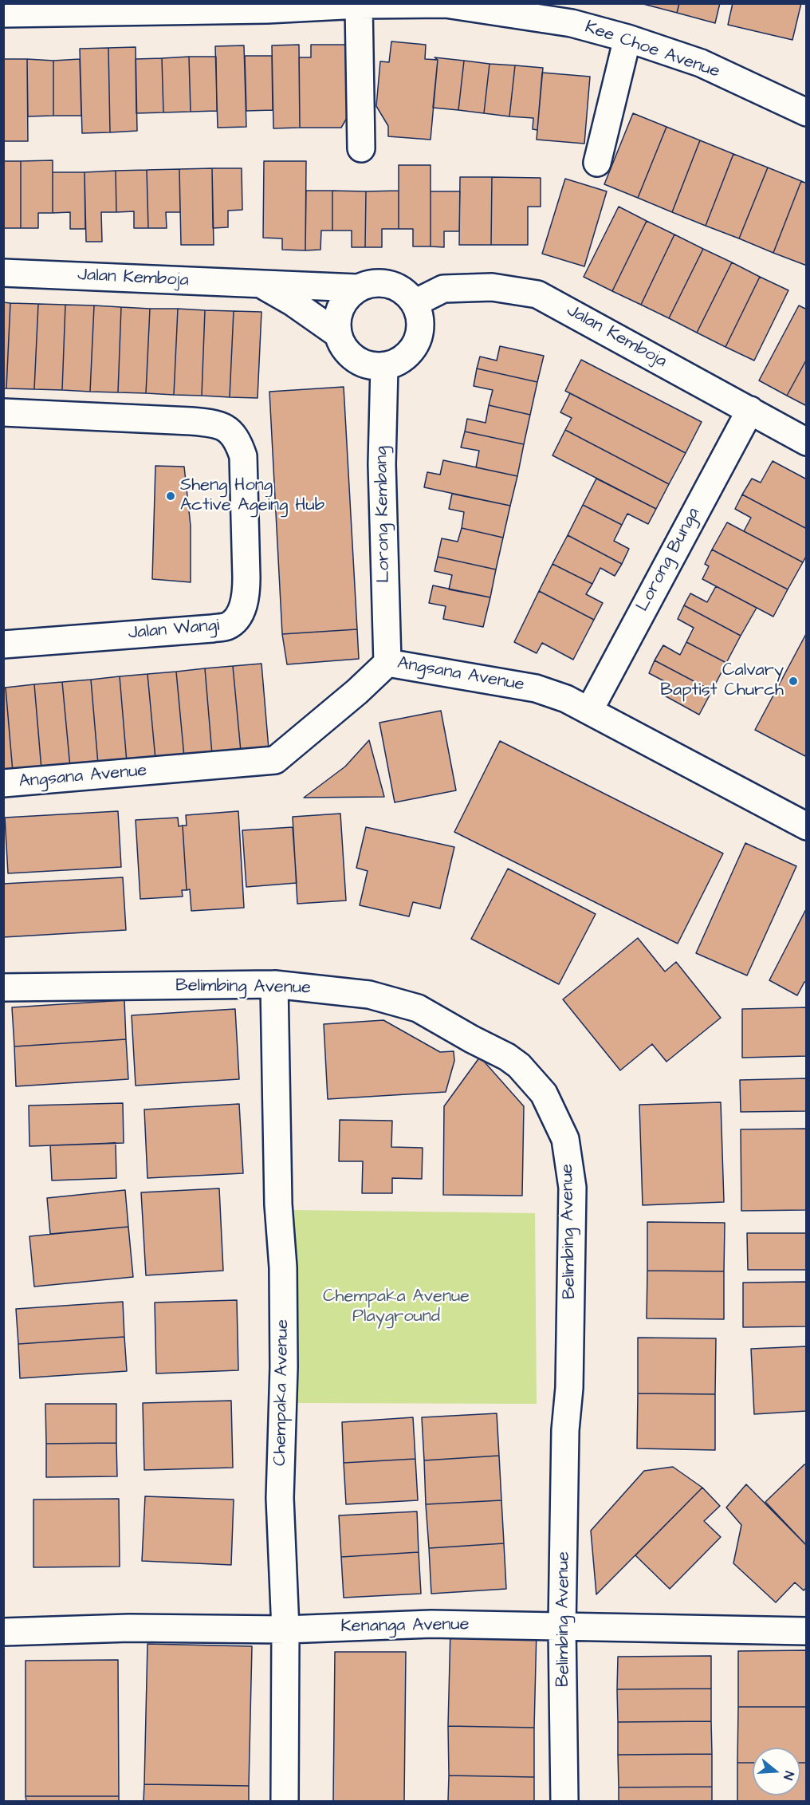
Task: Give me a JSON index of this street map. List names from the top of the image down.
{
  "streets": {
    "street": [
      "Kee Choe Avenue",
      "Jalan Kemboja",
      "Lorong Kembang",
      "Lorong Bunga",
      "Jalan Wangi",
      "Angsana Avenue",
      "Belimbing Avenue",
      "Chempaka Avenue",
      "Kenanga Avenue"
    ]
  },
  "crossings": [
    ["Jalan Kemboja", "Lorong Kembang"],
    ["Jalan Kemboja", "Lorong Bunga"],
    ["Lorong Kembang", "Angsana Avenue"],
    ["Lorong Bunga", "Angsana Avenue"],
    ["Belimbing Avenue", "Chempaka Avenue"],
    ["Belimbing Avenue", "Kenanga Avenue"],
    ["Chempaka Avenue", "Kenanga Avenue"]
  ],
  "parks": ["Chempaka Avenue Playground"],
  "places": ["Sheng Hong Active Ageing Hub", "Calvary Baptist Church"],
  "north": "right"
}
